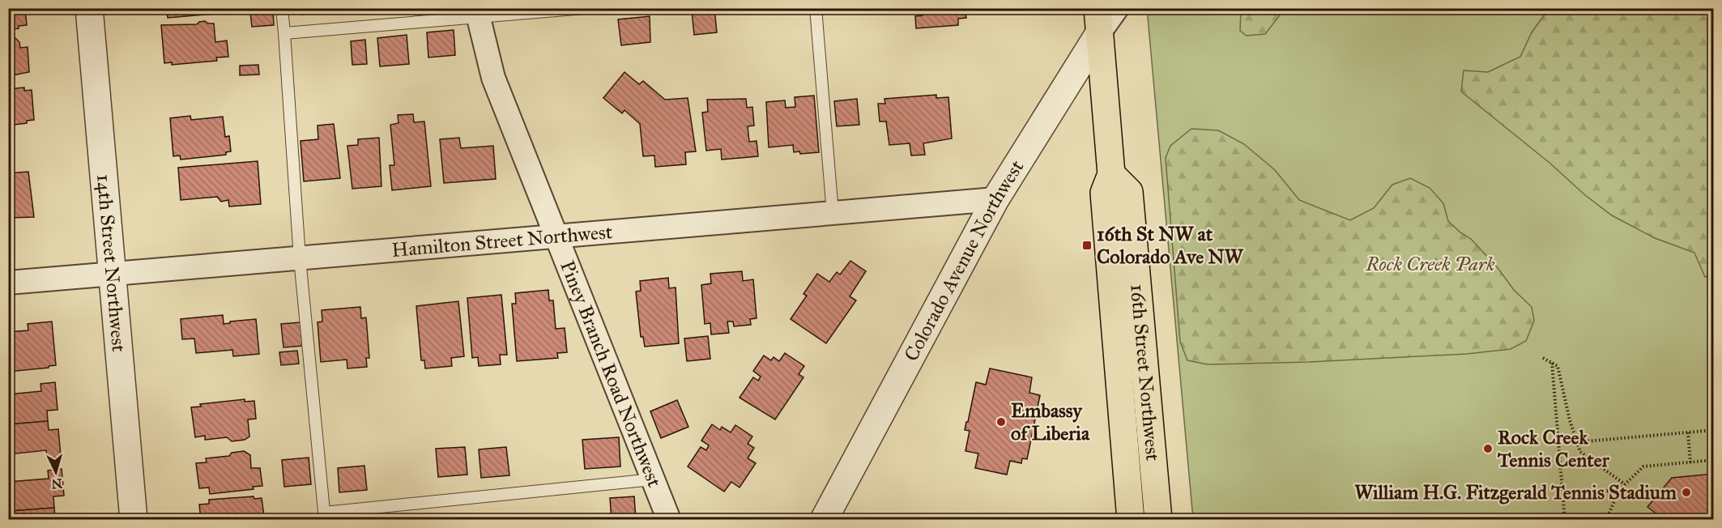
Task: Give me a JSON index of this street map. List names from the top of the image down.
{
  "streets": {
    "main road": ["16th Street Northwest"],
    "street": [
      "Hamilton Street Northwest",
      "Colorado Avenue Northwest",
      "14th Street Northwest",
      "Piney Branch Road Northwest"
    ]
  },
  "crossings": [
    ["Hamilton Street Northwest", "Colorado Avenue Northwest"],
    ["Hamilton Street Northwest", "14th Street Northwest"],
    ["Hamilton Street Northwest", "Piney Branch Road Northwest"],
    ["Colorado Avenue Northwest", "16th Street Northwest"]
  ],
  "parks": ["Rock Creek Park"],
  "places": {
    "transit": ["16th St NW at Colorado Ave NW"],
    "other": ["Embassy of Liberia", "Rock Creek Tennis Center", "William H.G. Fitzgerald Tennis Stadium"]
  },
  "north": "bottom"
}
